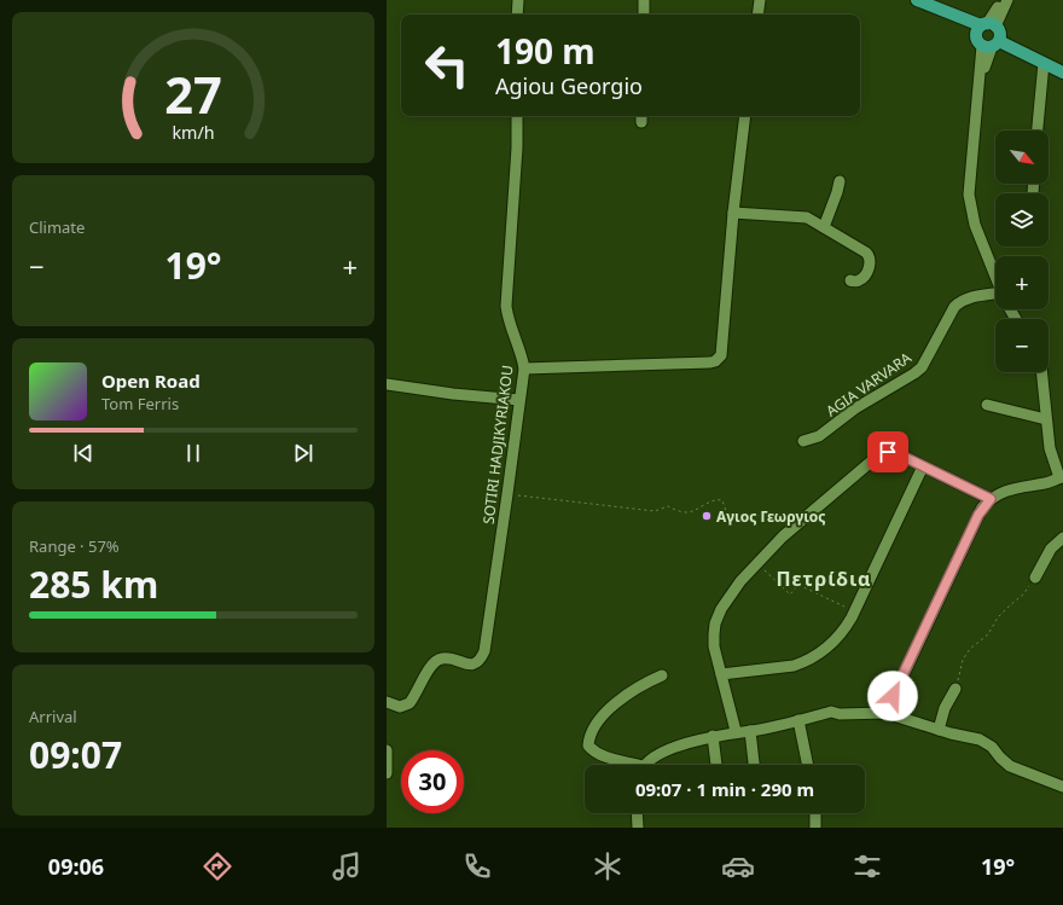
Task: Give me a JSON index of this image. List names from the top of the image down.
{
  "streets": {
    "street": ["AGIA VARVARA", "SOTIRI HADJIKYRIAKOU"]
  },
  "districts": ["Πετρίδια"],
  "places": ["Αγιος Γεωργιος"],
  "north": "bottom right",
  "page": {
    "turn": ["190 m", "Agiou Georgio"],
    "map_buttons": ["+", "−"],
    "tile": [
      "Climate",
      ["Range · 57%", "285 km"],
      ["Arrival", "09:07"]
    ],
    "heat": ["−", "19°", "+"],
    "song": ["Open Road", "Tom Ferris"],
    "limit": "30",
    "trip": "09:07 · 1 min · 290 m",
    "tabs": ["09:06", "19°"],
    "gauge": ["27", "km/h"]
  }
}
